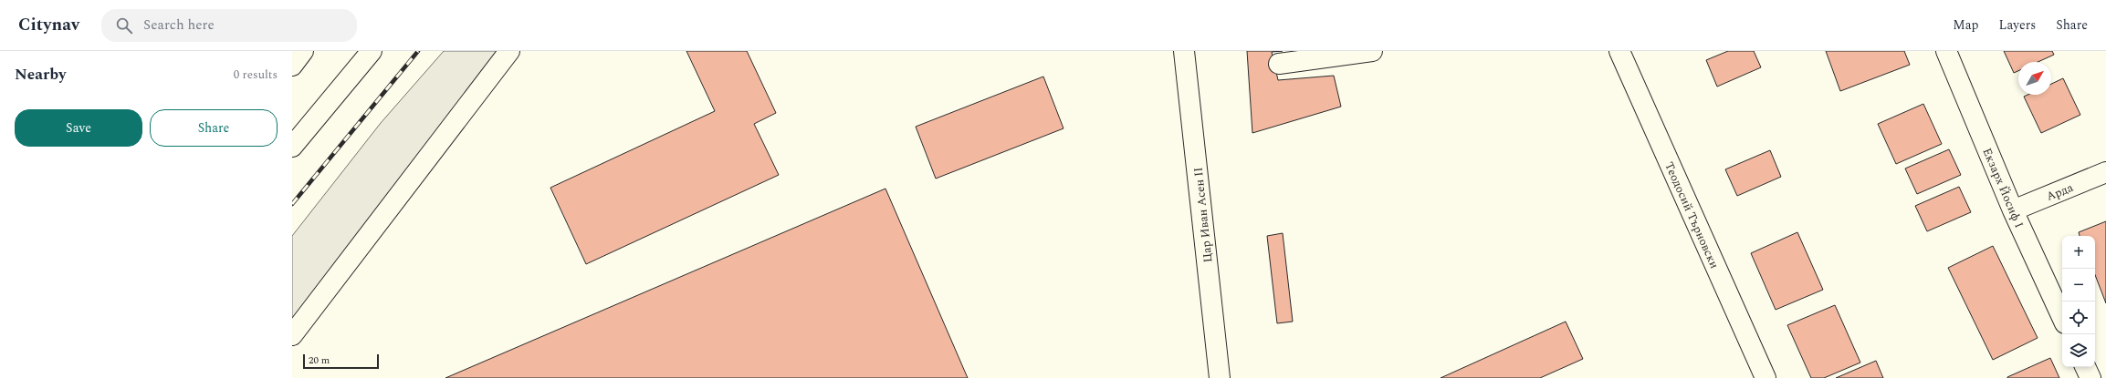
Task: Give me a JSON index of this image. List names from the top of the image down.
{
  "streets": {
    "street": [
      "Екзарх Йосиф I",
      "Арда",
      "Цар Иван Асен II",
      "Теодосий Търновски"
    ]
  },
  "crossings": [
    ["Екзарх Йосиф I", "Арда"]
  ],
  "scale_bar": "20 m",
  "north": "top right",
  "page": {
    "header": "Citynav",
    "search": "Search here",
    "nav": ["Map", "Layers", "Share"],
    "heading": ["Nearby", "0 results"],
    "buttons": ["Save", "Share"],
    "map_buttons": ["+", "−"],
    "scale": "20 m"
  }
}
